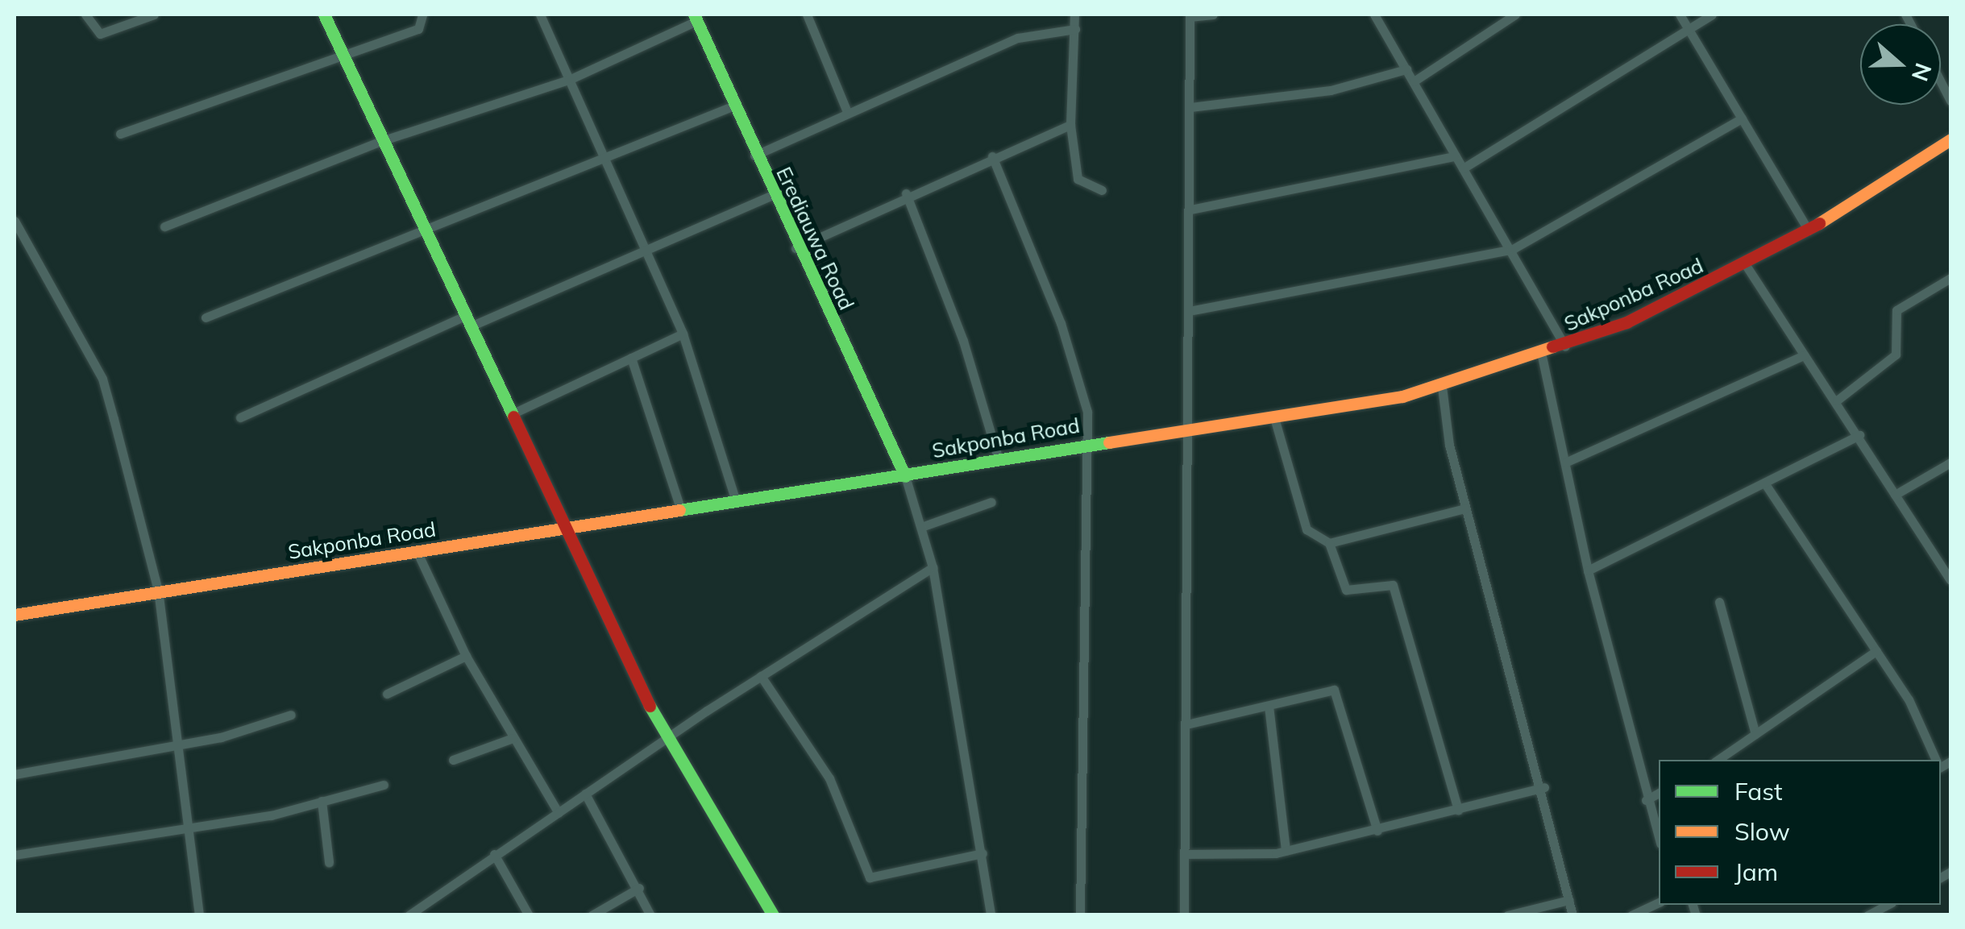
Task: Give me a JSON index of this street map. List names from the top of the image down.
{
  "streets": {
    "main road": ["Erediauwa Road", "Sakponba Road"]
  },
  "crossings": [
    ["Erediauwa Road", "Sakponba Road"]
  ],
  "legend": ["Fast", "Slow", "Jam"],
  "north": "right"
}
